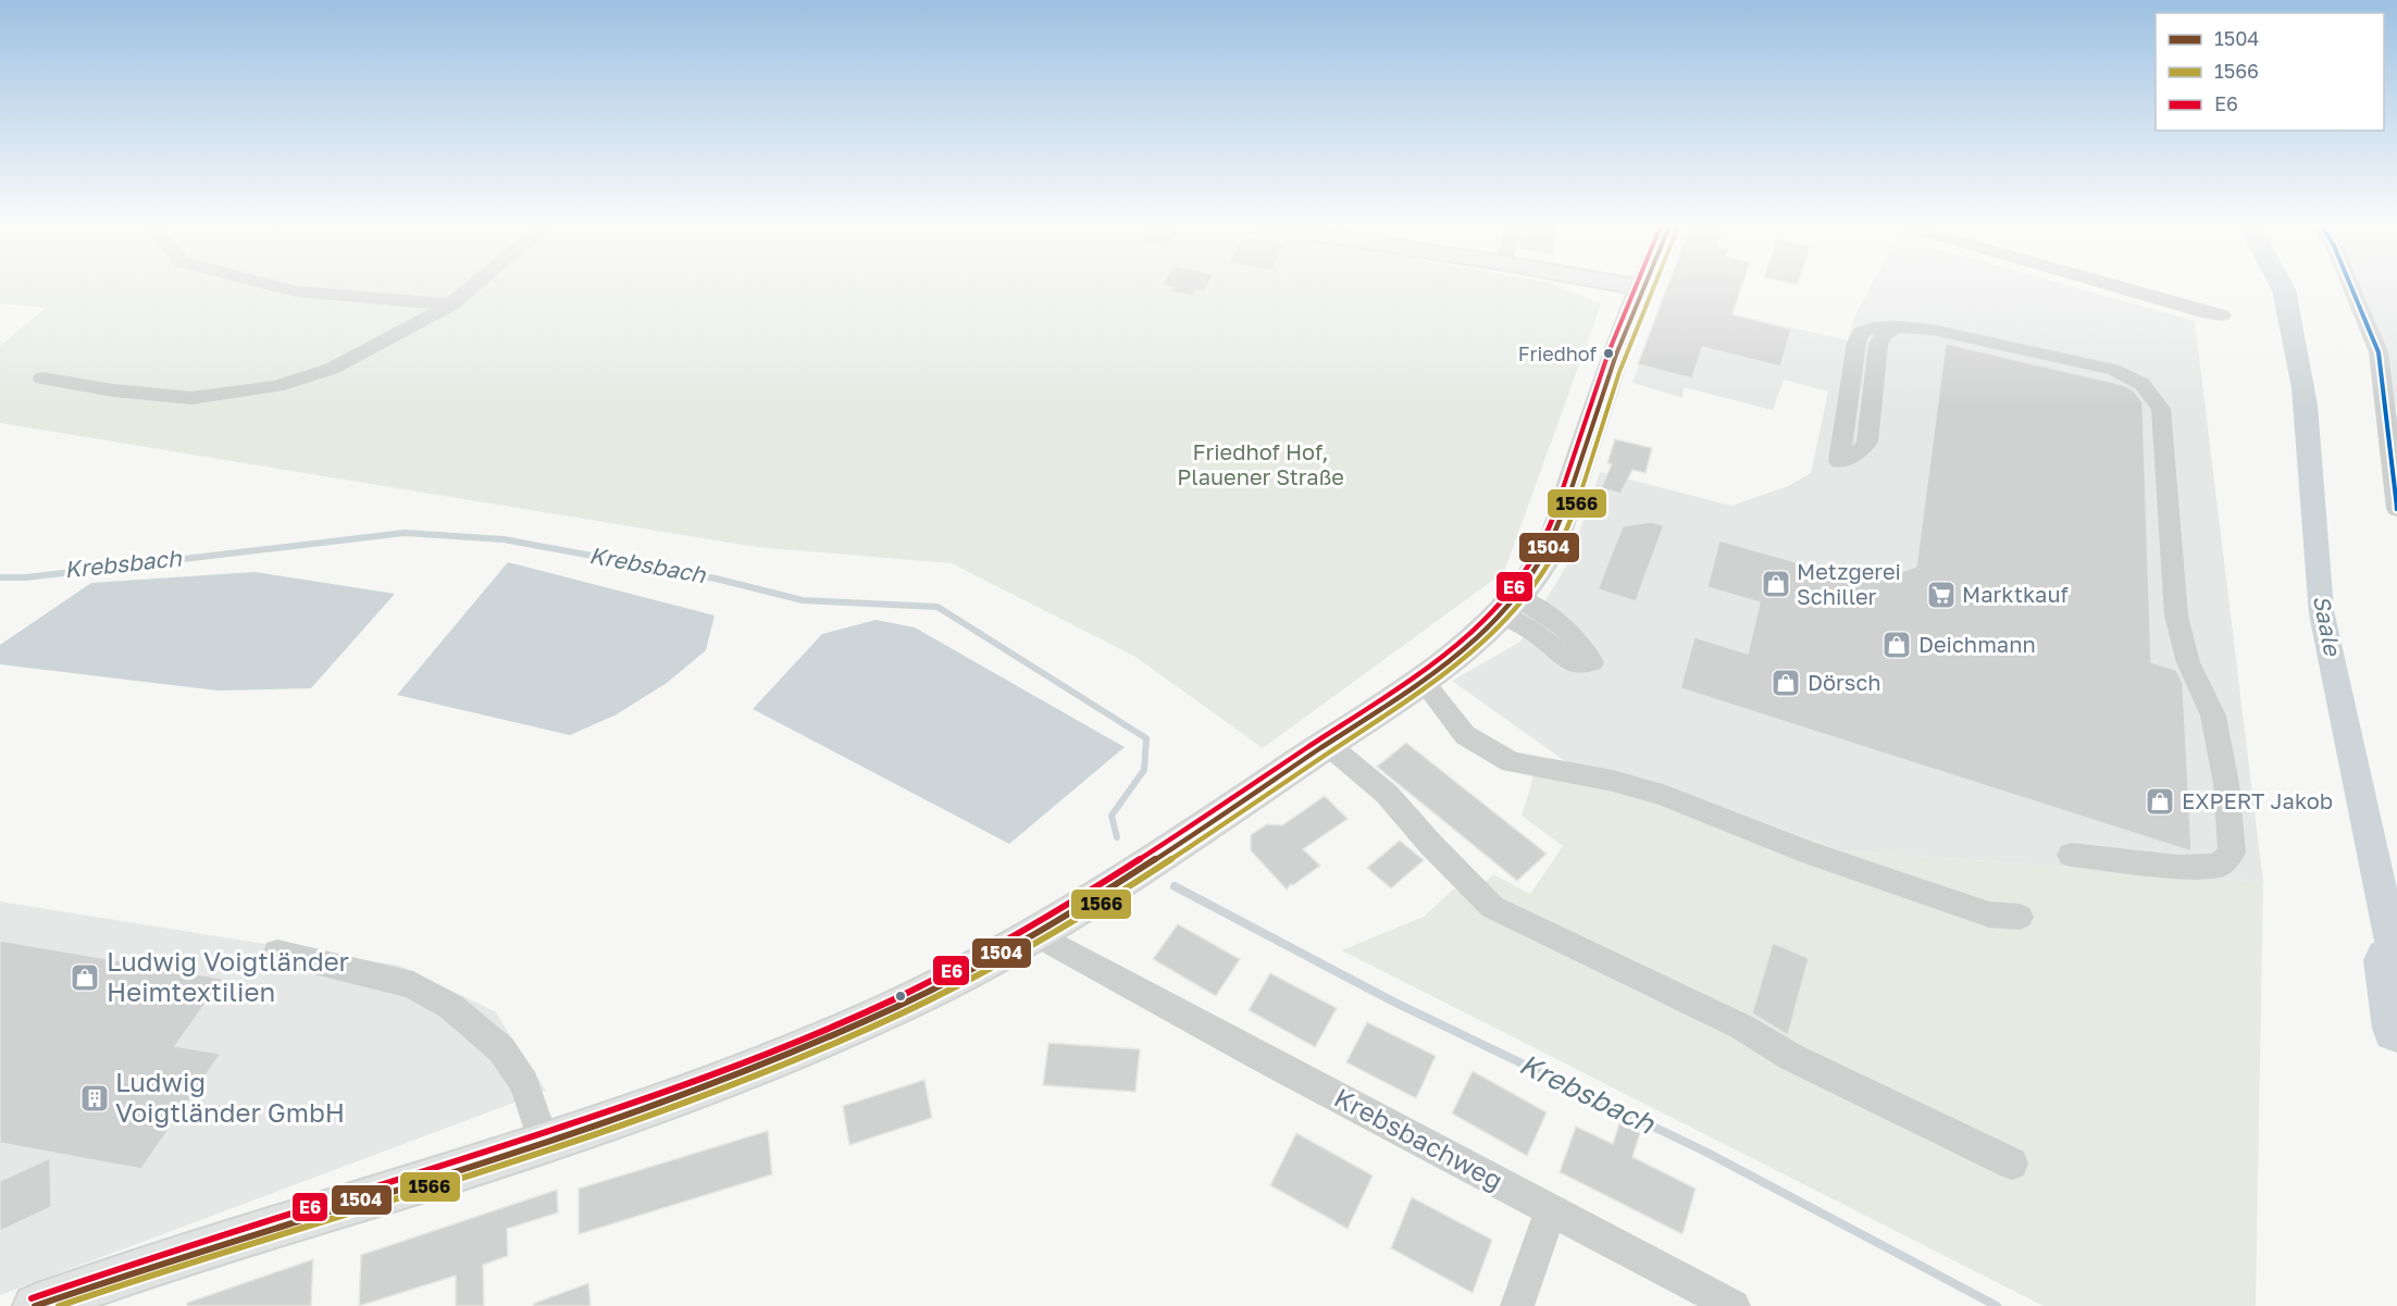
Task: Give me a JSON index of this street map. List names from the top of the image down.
{
  "streets": {
    "street": ["Krebsbachweg"]
  },
  "water": ["Krebsbach", "Saale"],
  "parks": ["Friedhof Hof, Plauener Straße"],
  "places": {
    "other": ["Friedhof"],
    "shop": [
      "Metzgerei Schiller",
      "Deichmann",
      "Dörsch",
      "EXPERT Jakob",
      "Ludwig Voigtländer Heimtextilien"
    ],
    "supermarket": ["Marktkauf"],
    "building": ["Ludwig Voigtländer GmbH"]
  },
  "lines": ["transit line 1504", "transit line 1566", "transit line E6"],
  "legend": ["1504", "1566", "E6"]
}
